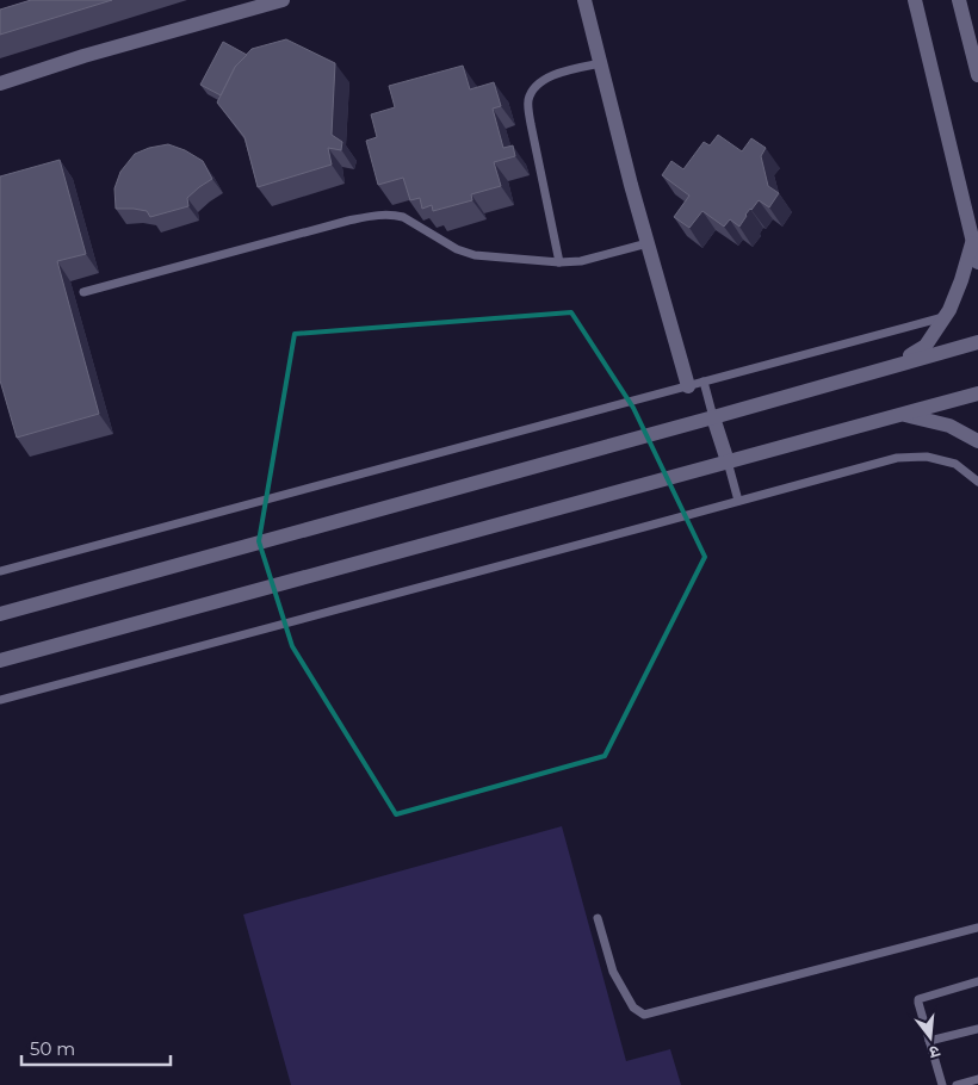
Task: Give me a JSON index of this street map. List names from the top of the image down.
{
  "scale_bar": "50 m",
  "north": "bottom"
}
